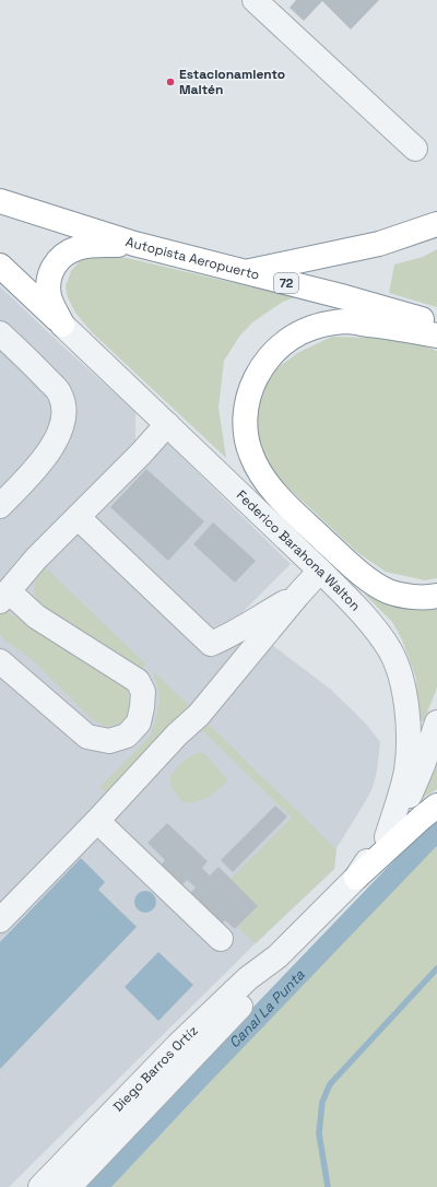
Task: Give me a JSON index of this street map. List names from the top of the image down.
{
  "streets": {
    "highway": ["Autopista Aeropuerto", "72"],
    "street": ["Federico Barahona Walton", "Diego Barros Ortíz"]
  },
  "crossings": [
    ["Federico Barahona Walton", "Diego Barros Ortíz"]
  ],
  "water": ["Canal La Punta"],
  "places": ["Estacionamiento Maitén"]
}
